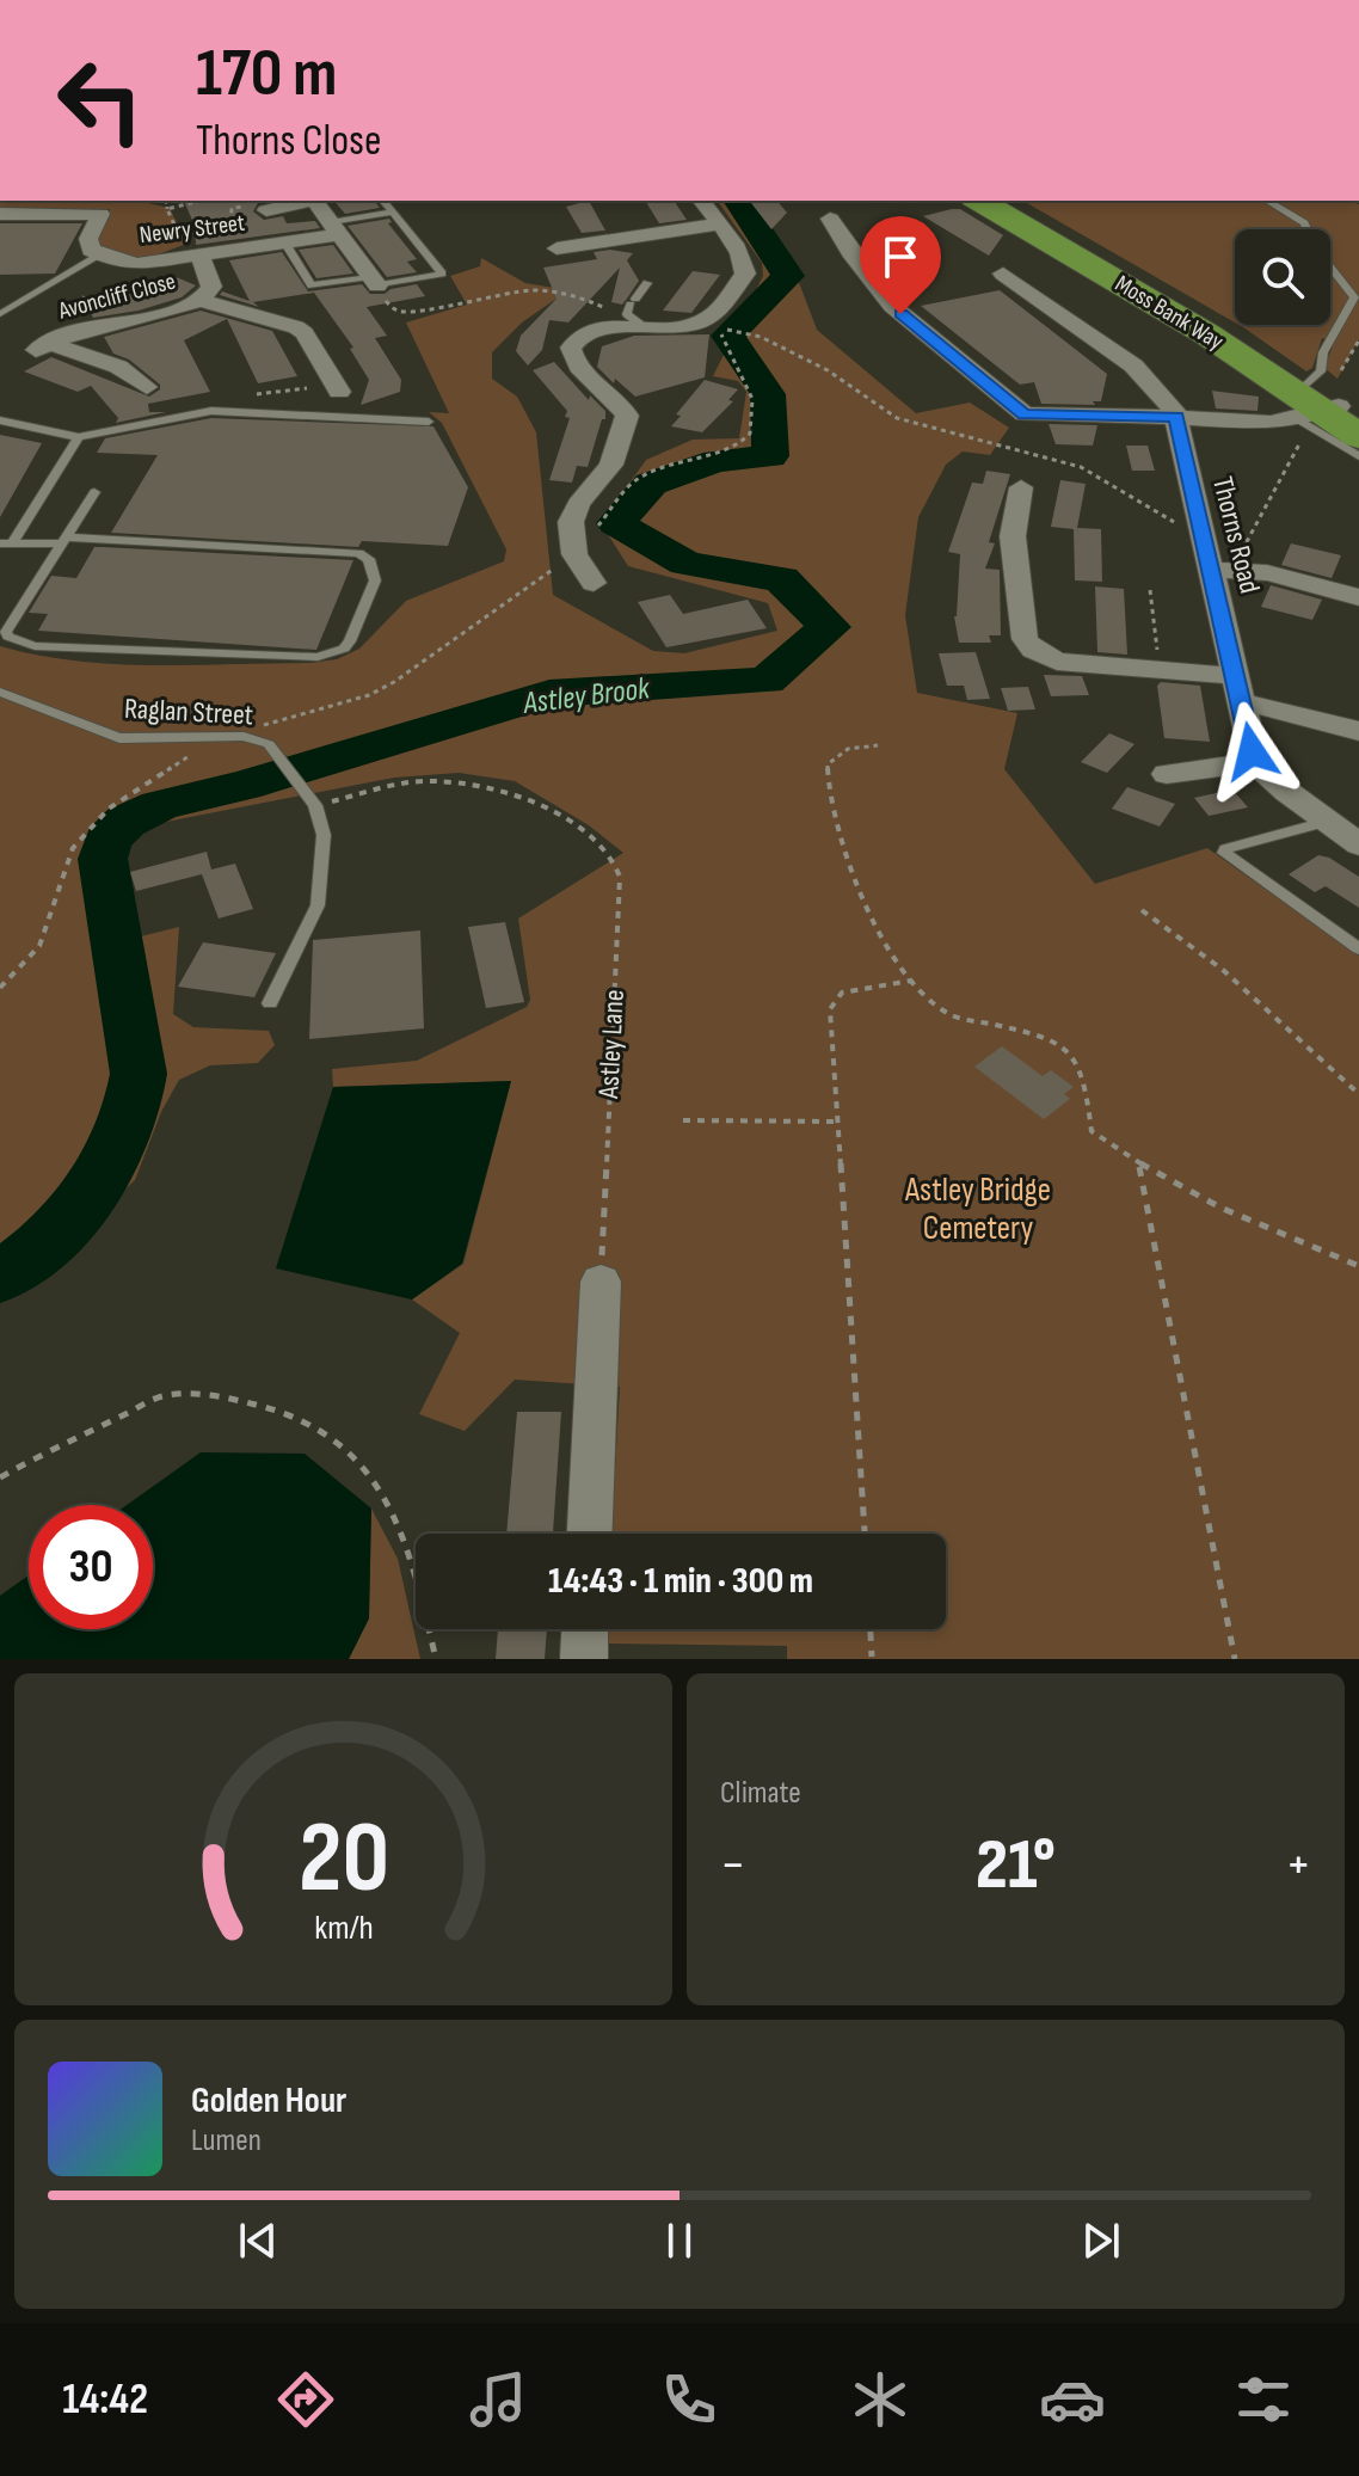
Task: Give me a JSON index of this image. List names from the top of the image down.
{
  "streets": {
    "highway": ["Moss Bank Way"],
    "street": ["Newry Street", "Avoncliff Close", "Thorns Road"],
    "lane": ["Raglan Street"],
    "path": ["Astley Lane"]
  },
  "crossings": [
    ["Newry Street", "Avoncliff Close"],
    ["Raglan Street", "Astley Lane"]
  ],
  "water": ["Astley Brook"],
  "parks": ["Astley Bridge Cemetery"],
  "page": {
    "turn": ["170 m", "Thorns Close"],
    "limit": "30",
    "trip": "14:43 · 1 min · 300 m",
    "tile": "Climate",
    "heat": ["−", "21°", "+"],
    "song": ["Golden Hour", "Lumen"],
    "tabs": "14:42",
    "gauge": ["20", "km/h"]
  }
}
